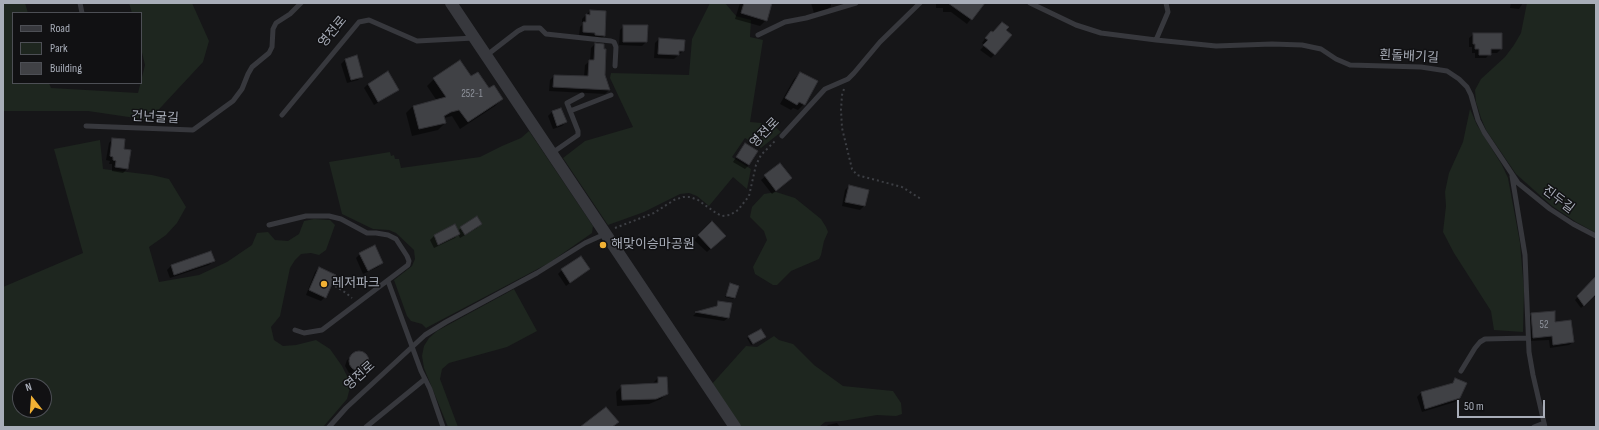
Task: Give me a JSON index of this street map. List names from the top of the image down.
{
  "streets": {
    "lane": [
      "영전로",
      "흰돌배기길",
      "건넌굴길",
      "진두길"
    ]
  },
  "crossings": [
    ["흰돌배기길", "진두길"]
  ],
  "places": ["해맞이승마공원", "레저파크"],
  "house_numbers": ["252-1", "52"],
  "legend": ["Road", "Park", "Building"],
  "scale_bar": "50 m",
  "north": "top"
}
